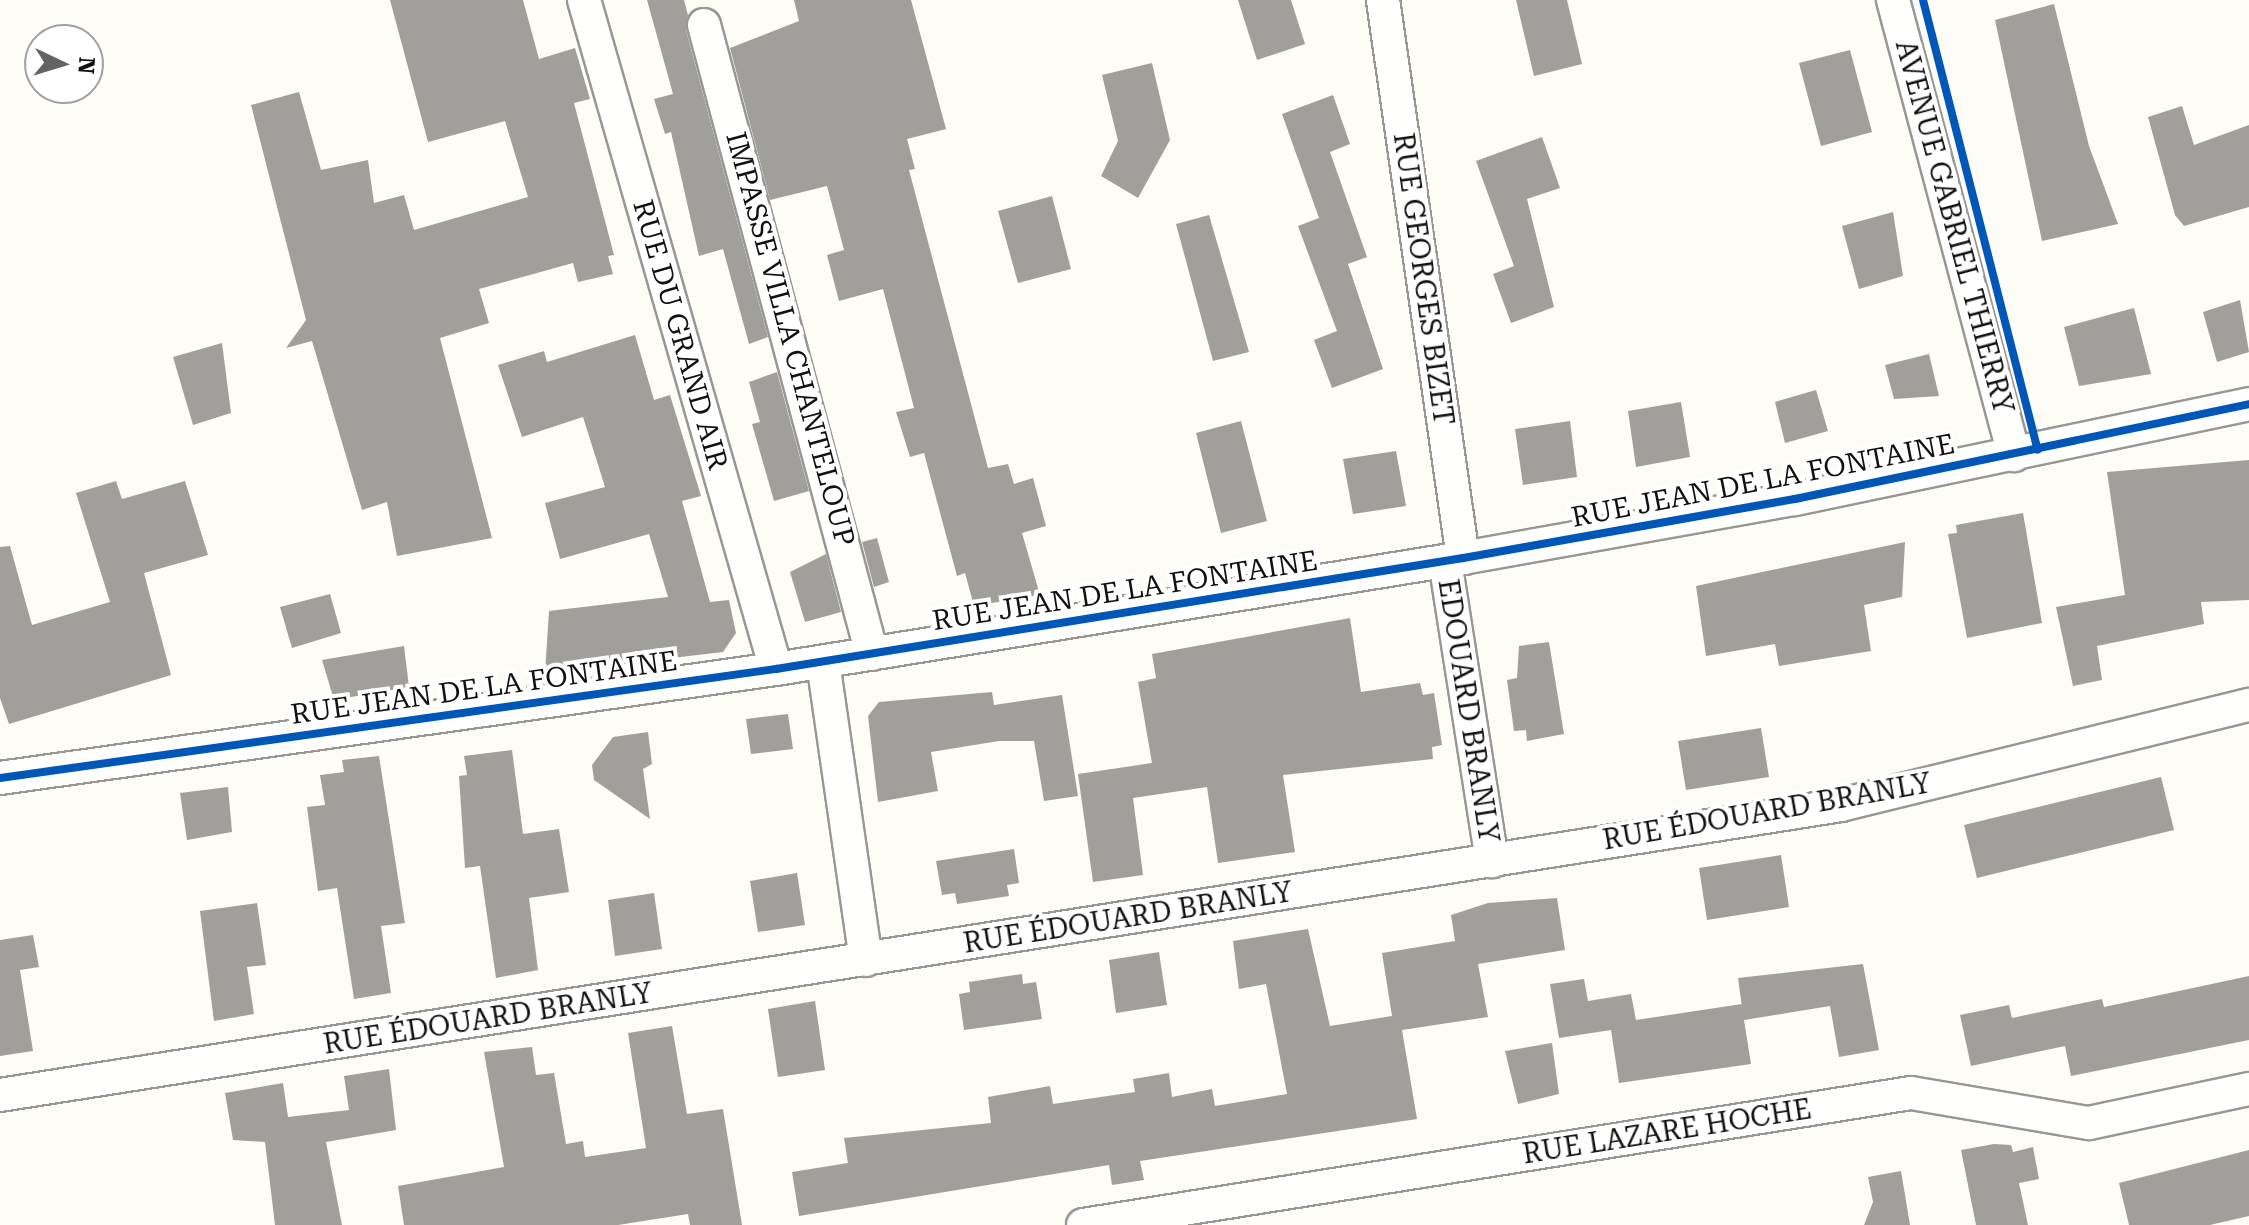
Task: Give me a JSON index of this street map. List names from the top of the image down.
{
  "streets": {
    "street": [
      "AVENUE GABRIEL THIERRY",
      "RUE GEORGES BIZET",
      "RUE DU GRAND AIR",
      "IMPASSE VILLA CHANTELOUP",
      "RUE JEAN DE LA FONTAINE",
      "EDOUARD BRANLY",
      "RUE ÉDOUARD BRANLY",
      "RUE LAZARE HOCHE"
    ]
  },
  "crossings": [
    ["AVENUE GABRIEL THIERRY", "RUE JEAN DE LA FONTAINE"],
    ["RUE GEORGES BIZET", "RUE JEAN DE LA FONTAINE"],
    ["RUE GEORGES BIZET", "EDOUARD BRANLY"],
    ["RUE DU GRAND AIR", "RUE JEAN DE LA FONTAINE"],
    ["IMPASSE VILLA CHANTELOUP", "RUE JEAN DE LA FONTAINE"],
    ["RUE JEAN DE LA FONTAINE", "EDOUARD BRANLY"],
    ["EDOUARD BRANLY", "RUE ÉDOUARD BRANLY"]
  ],
  "north": "right"
}
